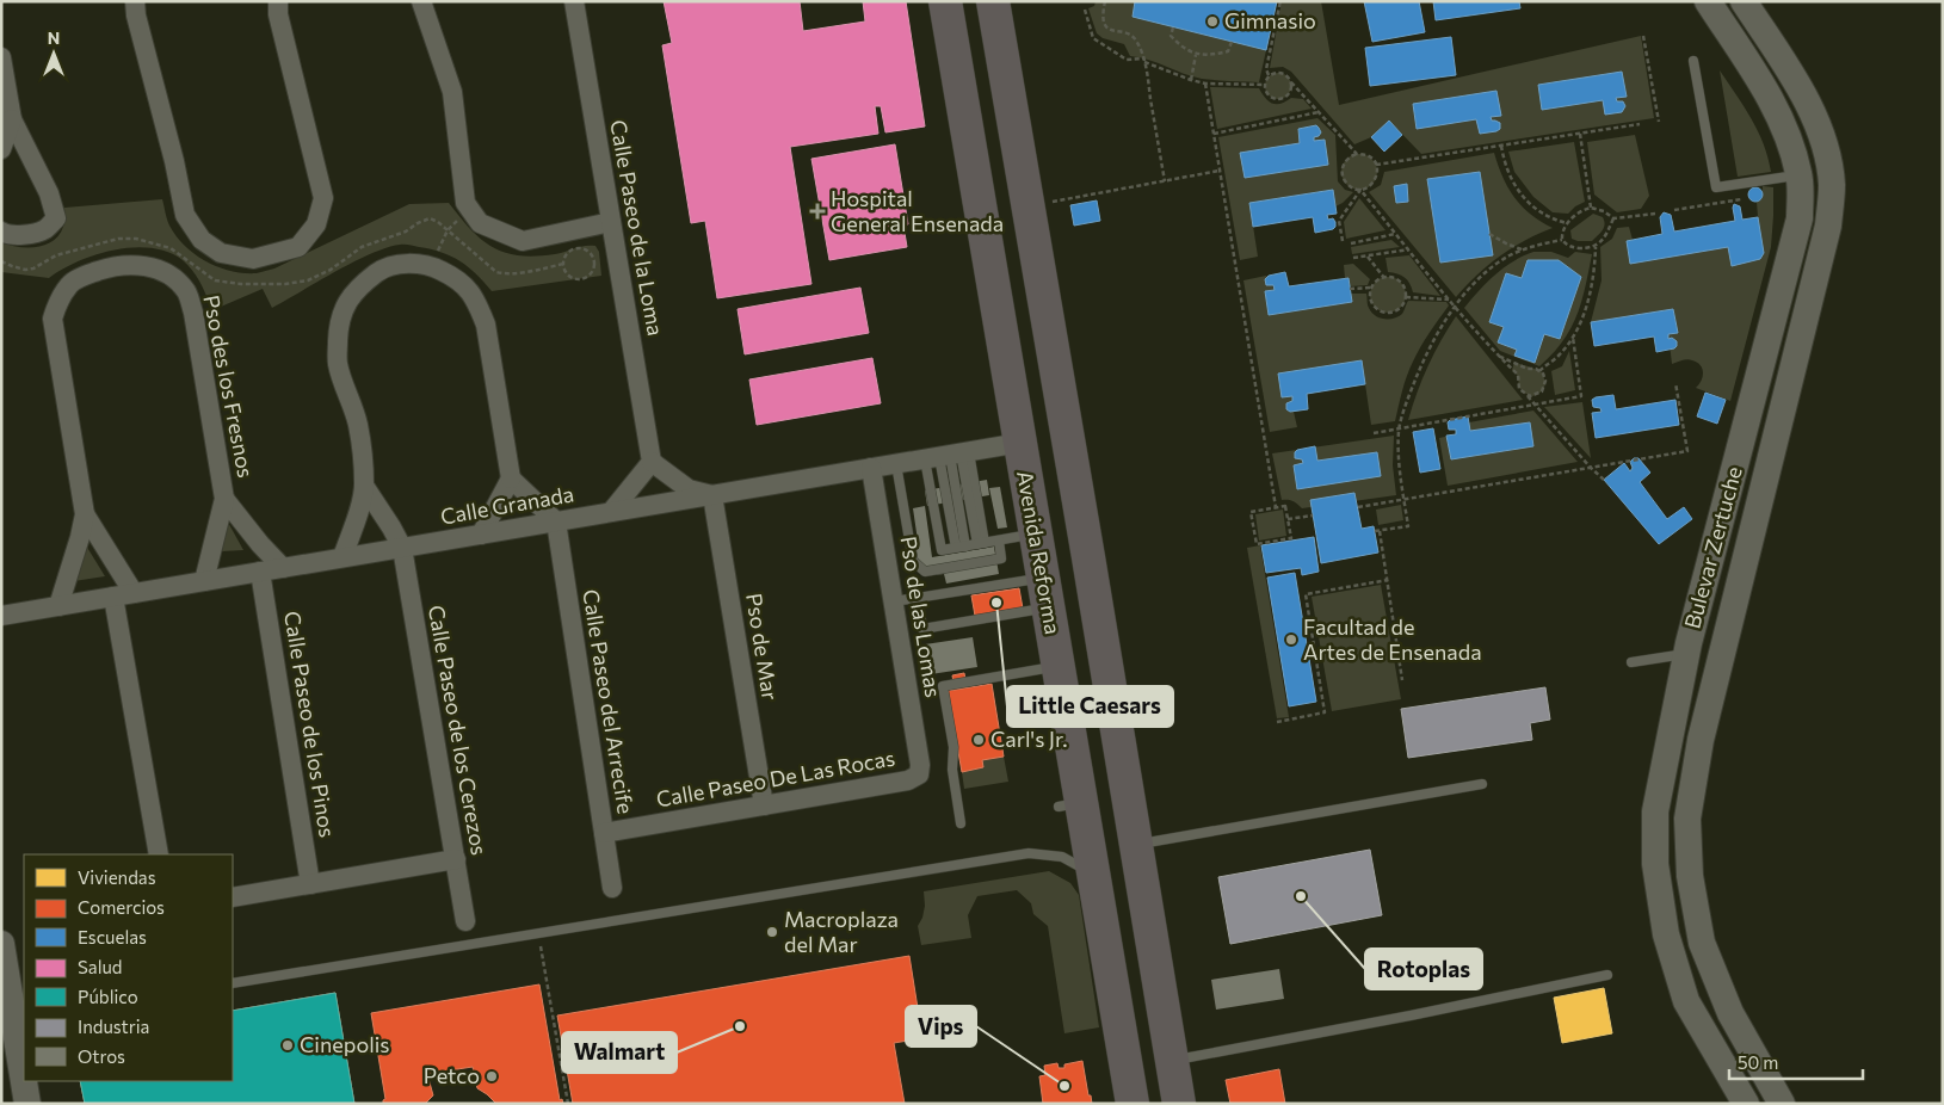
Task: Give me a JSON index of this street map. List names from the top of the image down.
{
  "streets": {
    "highway": ["Avenida Reforma"],
    "main road": ["Bulevar Zertuche"],
    "street": [
      "Calle Paseo de la Loma",
      "Pso des los Fresnos",
      "Calle Granada",
      "Pso de las Lomas",
      "Pso de Mar",
      "Calle Paseo del Arrecife",
      "Calle Paseo de los Pinos",
      "Calle Paseo de los Cerezos",
      "Calle Paseo De Las Rocas"
    ]
  },
  "crossings": [
    ["Calle Granada", "Avenida Reforma"],
    ["Calle Granada", "Pso de las Lomas"],
    ["Calle Granada", "Pso de Mar"],
    ["Calle Granada", "Calle Paseo del Arrecife"],
    ["Calle Granada", "Calle Paseo de los Pinos"],
    ["Calle Granada", "Calle Paseo de los Cerezos"],
    ["Pso de las Lomas", "Calle Paseo De Las Rocas"],
    ["Pso de Mar", "Calle Paseo De Las Rocas"],
    ["Calle Paseo del Arrecife", "Calle Paseo De Las Rocas"]
  ],
  "places": {
    "other": [
      "Gimnasio",
      "Little Caesars",
      "Facultad de Artes de Ensenada",
      "Carl's Jr.",
      "Rotoplas",
      "Macroplaza del Mar",
      "Walmart",
      "Cinepolis",
      "Petco",
      "Vips"
    ],
    "health": ["Hospital General Ensenada"]
  },
  "legend": [
    "Viviendas",
    "Comercios",
    "Escuelas",
    "Salud",
    "Público",
    "Industria",
    "Otros"
  ],
  "scale_bar": "50 m",
  "north": "top"
}
